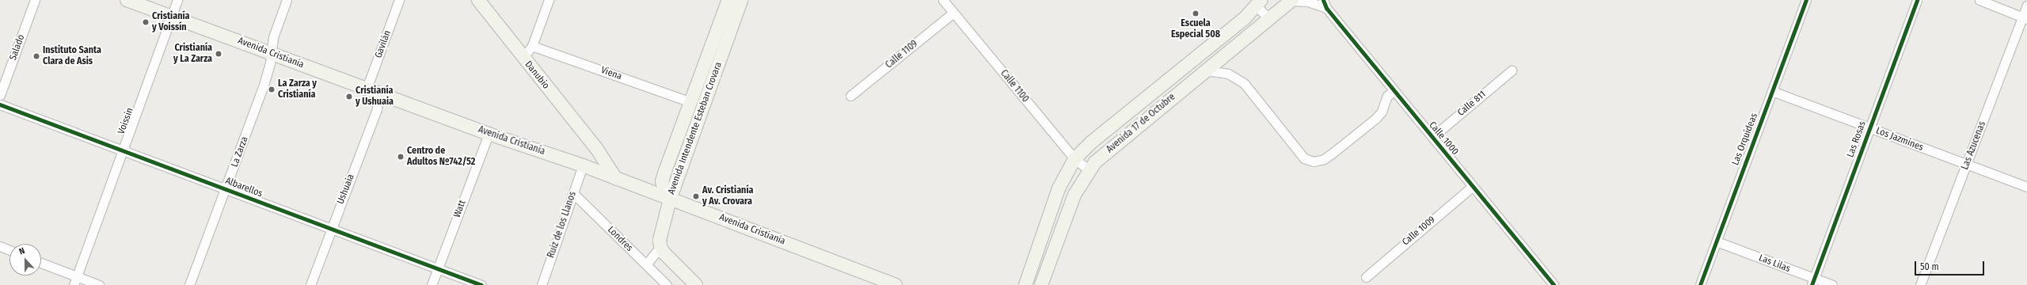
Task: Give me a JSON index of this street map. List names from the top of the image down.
{
  "streets": {
    "main road": [
      "Avenida Cristianía",
      "Danubio",
      "Avenida 17 de Octubre",
      "Avenida Intendente Esteban Crovara"
    ],
    "street": [
      "Gavilán",
      "Salado",
      "Calle 1109",
      "Viena",
      "Calle 1100",
      "Calle 811",
      "Voissin",
      "Calle 1000",
      "Las Orquídeas",
      "Las Rosas",
      "Los Jazmines",
      "Las Azucenas",
      "La Zarza",
      "Albarellos",
      "Ushuaia",
      "Watt",
      "Ruiz de los Llanos",
      "Calle 1009",
      "Londres",
      "Las Lilas"
    ]
  },
  "crossings": [
    ["Gavilán", "Avenida Cristianía"],
    ["Avenida Cristianía", "Danubio"],
    ["Avenida Cristianía", "Voissin"],
    ["Avenida Cristianía", "Avenida Intendente Esteban Crovara"],
    ["Avenida Cristianía", "La Zarza"],
    ["Avenida Cristianía", "Ushuaia"],
    ["Avenida Cristianía", "Watt"],
    ["Avenida Cristianía", "Ruiz de los Llanos"],
    ["Calle 1109", "Calle 1100"],
    ["Viena", "Avenida Intendente Esteban Crovara"],
    ["Calle 1100", "Avenida 17 de Octubre"],
    ["Calle 811", "Calle 1000"],
    ["Voissin", "Albarellos"],
    ["Calle 1000", "Calle 1009"],
    ["Las Orquídeas", "Los Jazmines"],
    ["Las Orquídeas", "Las Lilas"],
    ["Las Rosas", "Los Jazmines"],
    ["Las Rosas", "Las Lilas"],
    ["Los Jazmines", "Las Azucenas"],
    ["La Zarza", "Albarellos"],
    ["Albarellos", "Ushuaia"],
    ["Albarellos", "Watt"],
    ["Ruiz de los Llanos", "Londres"]
  ],
  "places": [
    "Escuela Especial 508",
    "Cristianía y Voissín",
    "Cristianía y La Zarza",
    "Instituto Santa Clara de Asis",
    "La Zarza y Cristianía",
    "Cristianía y Ushuaia",
    "Centro de Adultos Nº742/52",
    "Av. Cristianía y Av. Crovara"
  ],
  "scale_bar": "50 m",
  "north": "top"
}
